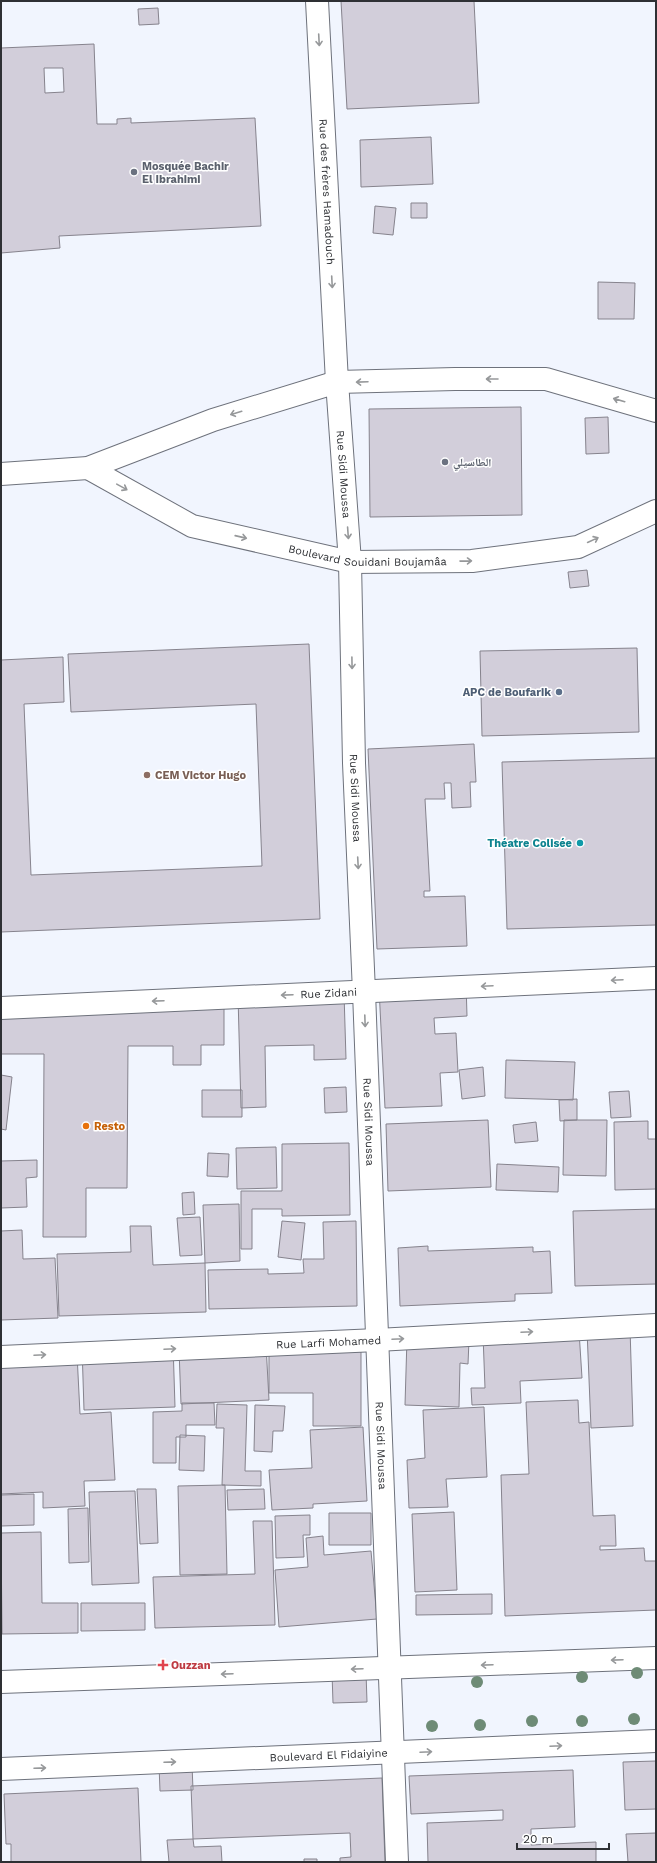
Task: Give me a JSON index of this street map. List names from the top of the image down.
{
  "streets": {
    "street": [
      "Rue des frères Hamadouch",
      "Rue Sidi Moussa",
      "Boulevard Souidani Boujamâa",
      "Rue Zidani",
      "Rue Larfi Mohamed",
      "Boulevard El Fidaiyine"
    ]
  },
  "crossings": [
    ["Rue des frères Hamadouch", "Rue Sidi Moussa"],
    ["Rue Sidi Moussa", "Boulevard Souidani Boujamâa"],
    ["Rue Sidi Moussa", "Rue Zidani"],
    ["Rue Sidi Moussa", "Rue Larfi Mohamed"],
    ["Rue Sidi Moussa", "Boulevard El Fidaiyine"]
  ],
  "one_way": [
    "Rue des frères Hamadouch",
    "Rue Sidi Moussa",
    "Rue Zidani",
    "Rue Larfi Mohamed"
  ],
  "places": {
    "other": [
      "Mosquée Bachir El Ibrahimi",
      "الطاسيلي",
      "APC de Boufarik",
      "CEM Victor Hugo",
      "Théatre Colisée",
      "Resto"
    ],
    "health": ["Ouzzan"]
  },
  "scale_bar": "20 m"
}
